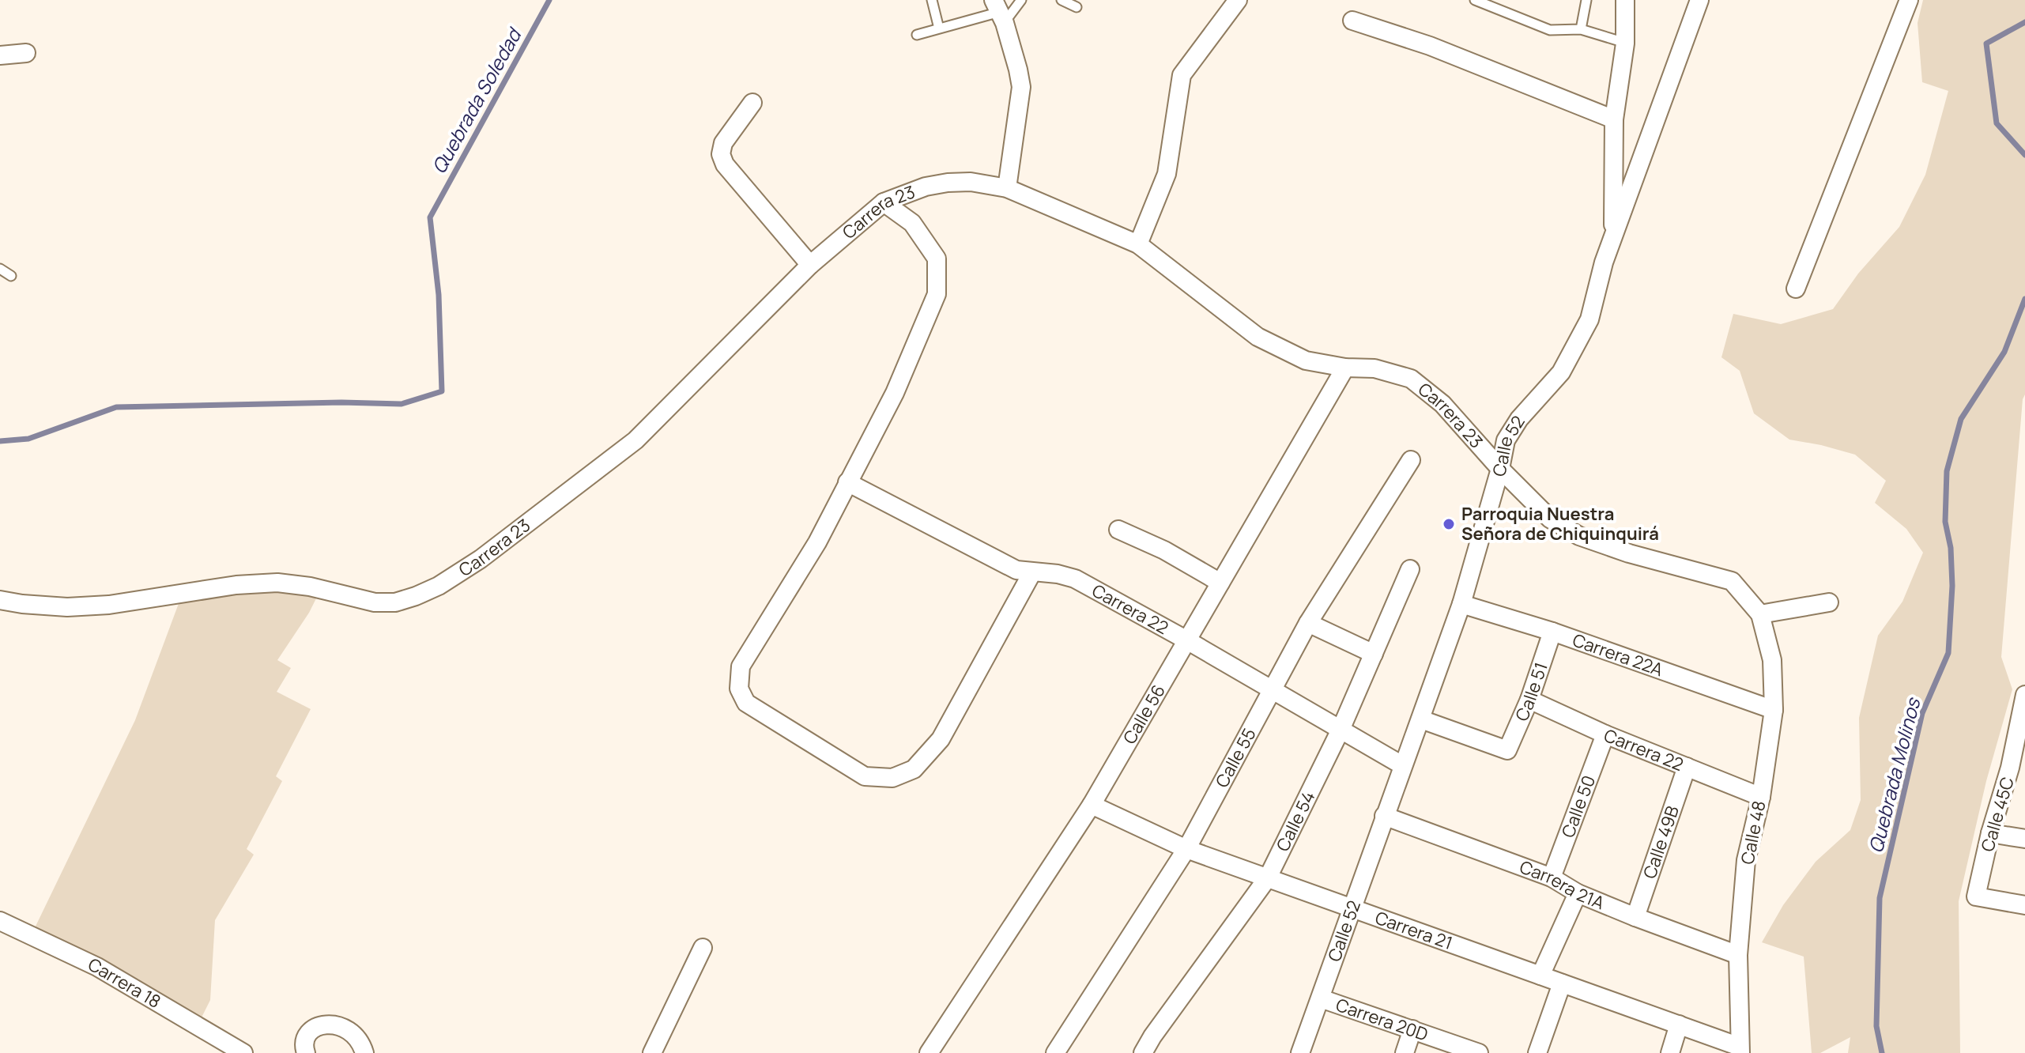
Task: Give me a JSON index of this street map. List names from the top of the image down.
{
  "streets": {
    "street": [
      "Carrera 23",
      "Calle 52",
      "Carrera 22",
      "Carrera 22A",
      "Calle 51",
      "Calle 56",
      "Calle 55",
      "Calle 50",
      "Calle 45C",
      "Calle 54",
      "Calle 48",
      "Calle 49B",
      "Carrera 21A",
      "Carrera 21",
      "Carrera 18",
      "Carrera 20D"
    ]
  },
  "crossings": [
    ["Carrera 23", "Calle 52"],
    ["Carrera 23", "Calle 56"],
    ["Carrera 23", "Calle 48"],
    ["Calle 52", "Carrera 22"],
    ["Calle 52", "Carrera 22A"],
    ["Calle 52", "Calle 51"],
    ["Calle 52", "Carrera 21A"],
    ["Calle 52", "Carrera 21"],
    ["Calle 52", "Carrera 20D"],
    ["Carrera 22", "Calle 51"],
    ["Carrera 22", "Calle 56"],
    ["Carrera 22", "Calle 55"],
    ["Carrera 22", "Calle 50"],
    ["Carrera 22", "Calle 54"],
    ["Carrera 22", "Calle 48"],
    ["Carrera 22", "Calle 49B"],
    ["Carrera 22A", "Calle 51"],
    ["Carrera 22A", "Calle 48"],
    ["Calle 56", "Carrera 21"],
    ["Calle 55", "Carrera 21"],
    ["Calle 50", "Carrera 21A"],
    ["Calle 54", "Carrera 21"],
    ["Calle 48", "Carrera 21A"],
    ["Calle 48", "Carrera 21"],
    ["Calle 49B", "Carrera 21A"]
  ],
  "water": ["Quebrada Soledad", "Quebrada Molinos"],
  "places": ["Parroquia Nuestra Señora de Chiquinquirá"]
}
